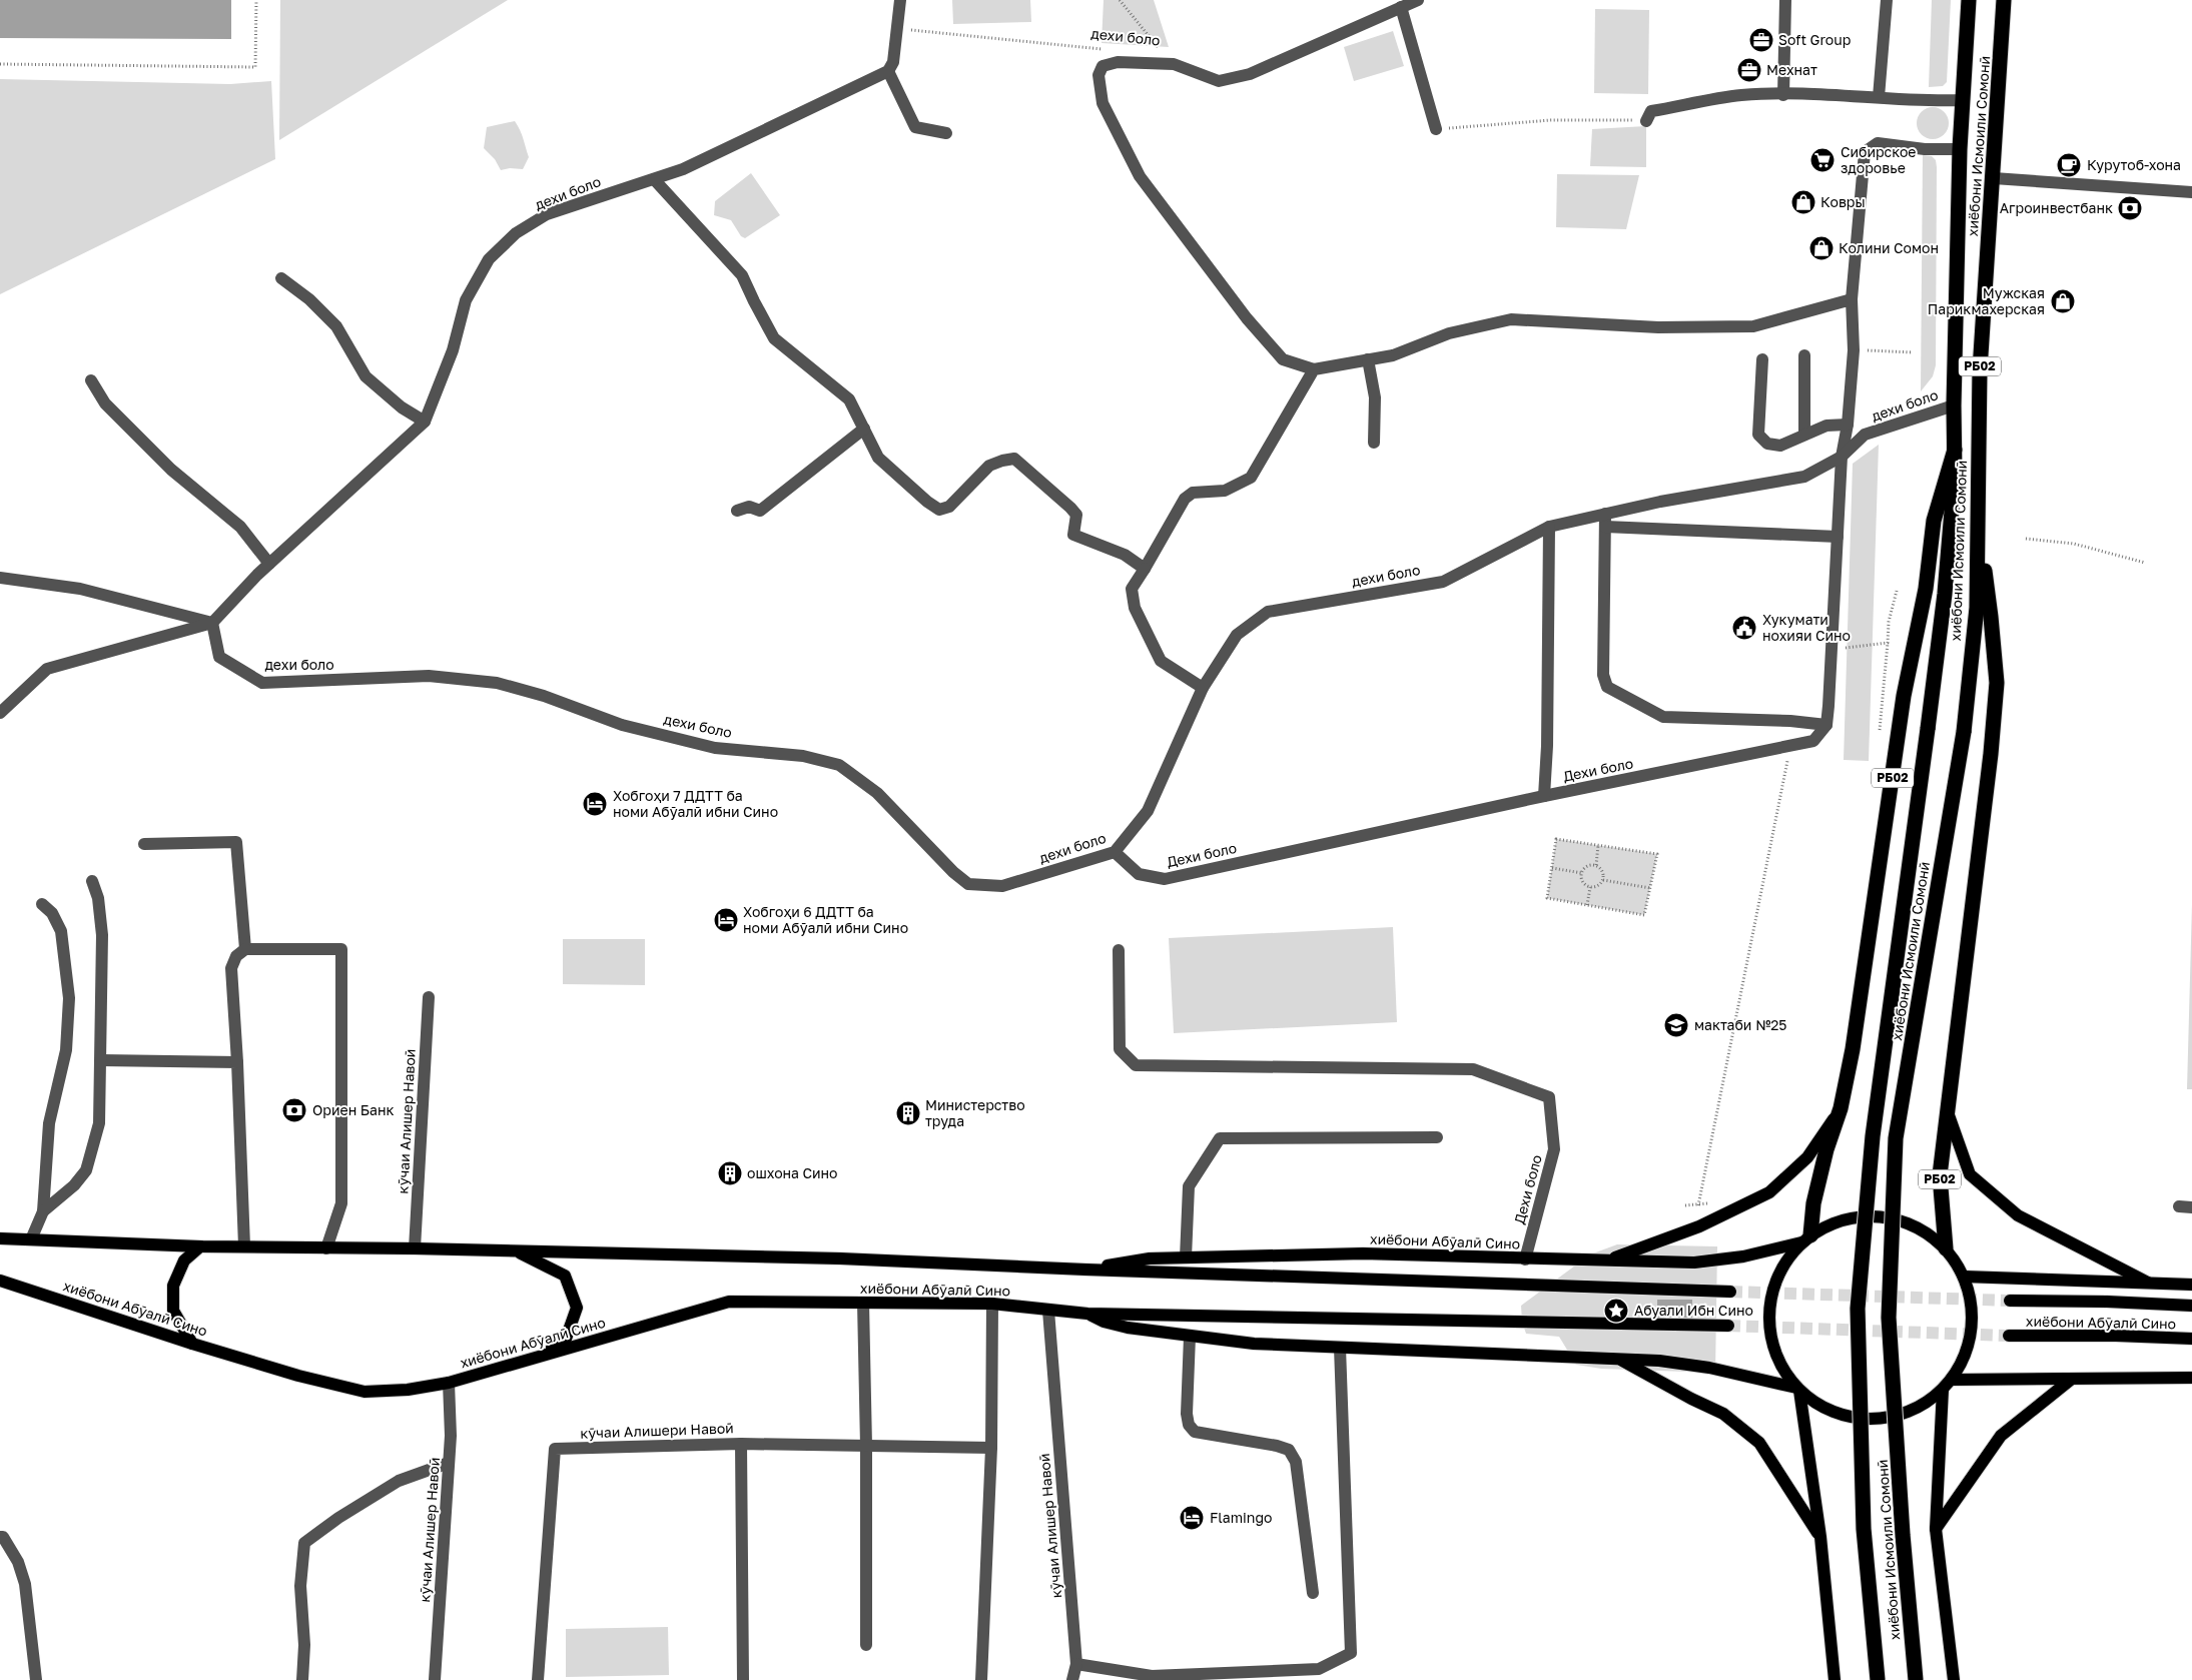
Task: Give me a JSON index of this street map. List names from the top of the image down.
{
  "streets": {
    "highway": ["хиёбони Исмоили Сомонӣ", "РБ02"],
    "main road": ["хиёбони Абӯалӣ Сино"],
    "street": [
      "дехи боло",
      "Дехи боло",
      "кӯчаи Алишер Навоӣ",
      "кӯчаи Алишери Навоӣ"
    ]
  },
  "crossings": [
    ["дехи боло", "хиёбони Исмоили Сомонӣ"],
    ["дехи боло", "Дехи боло"],
    ["хиёбони Исмоили Сомонӣ", "РБ02"],
    ["РБ02", "хиёбони Абӯалӣ Сино"],
    ["Дехи боло", "хиёбони Абӯалӣ Сино"],
    ["кӯчаи Алишер Навоӣ", "хиёбони Абӯалӣ Сино"]
  ],
  "places": {
    "office": ["Soft Group", "Мехнат"],
    "supermarket": ["Сибирское здоровье"],
    "cafe": ["Курутоб-хона"],
    "shop": ["Ковры", "Колини Сомон", "Мужская Парикмахерская"],
    "bank": ["Агроинвестбанк", "Ориен Банк"],
    "public building": ["Хукумати нохияи Сино"],
    "hotel": ["Хобгоҳи 7 ДДТТ ба номи Абӯалӣ ибни Сино", "Хобгоҳи 6 ДДТТ ба номи Абӯалӣ ибни Сино", "Flamingo"],
    "school or university": ["мактаби №25"],
    "building": ["Министерство труда", "ошхона Сино"],
    "place": ["Абуали Ибн Сино"]
  }
}
